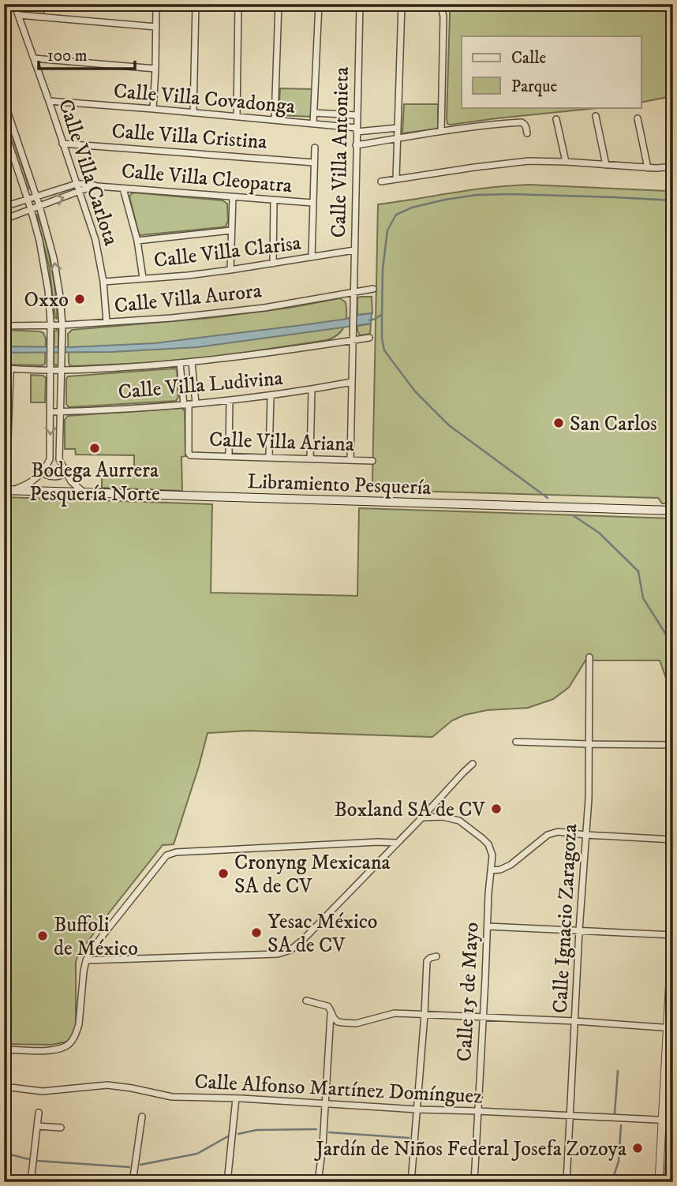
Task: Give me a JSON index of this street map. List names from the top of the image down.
{
  "streets": {
    "main road": ["Libramiento Pesquería"],
    "street": [
      "Calle Villa Covadonga",
      "Calle Villa Cristina",
      "Calle Villa Antonieta",
      "Calle Villa Carlota",
      "Calle Villa Cleopatra",
      "Calle Villa Clarisa",
      "Calle Villa Aurora",
      "Calle Villa Ludivina",
      "Calle Villa Ariana",
      "Calle Ignacio Zaragoza",
      "Calle 15 de Mayo",
      "Calle Alfonso Martínez Domínguez"
    ]
  },
  "crossings": [
    ["Calle Villa Covadonga", "Calle Villa Antonieta"],
    ["Calle Villa Covadonga", "Calle Villa Carlota"],
    ["Calle Villa Cristina", "Calle Villa Carlota"],
    ["Calle Villa Antonieta", "Calle Villa Clarisa"],
    ["Calle Villa Antonieta", "Calle Villa Aurora"],
    ["Calle Villa Carlota", "Calle Villa Cleopatra"],
    ["Calle Villa Carlota", "Calle Villa Clarisa"],
    ["Calle Villa Carlota", "Calle Villa Aurora"],
    ["Calle Villa Ludivina", "Calle Villa Ariana"],
    ["Calle Ignacio Zaragoza", "Calle Alfonso Martínez Domínguez"],
    ["Calle 15 de Mayo", "Calle Alfonso Martínez Domínguez"]
  ],
  "places": [
    "Oxxo",
    "San Carlos",
    "Bodega Aurrera Pesquería Norte",
    "Boxland SA de CV",
    "Cronyng Mexicana SA de CV",
    "Yesac México SA de CV",
    "Buffoli de México",
    "Jardín de Niños Federal Josefa Zozoya"
  ],
  "legend": ["Calle", "Parque"],
  "scale_bar": "100 m"
}
